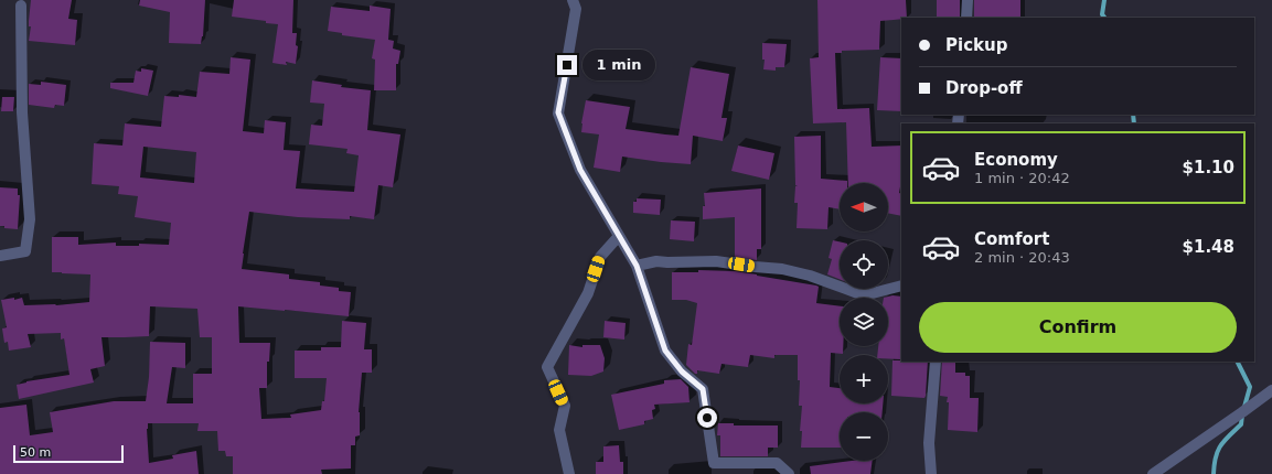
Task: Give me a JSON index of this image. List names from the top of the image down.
{
  "scale_bar": "50 m",
  "north": "left",
  "page": {
    "banner": ["Pickup", "Drop-off"],
    "bubble": "1 min",
    "list": [
      {
        "name": "Economy",
        "note": "1 min · 20:42",
        "value": "$1.10"
      },
      {
        "name": "Comfort",
        "note": "2 min · 20:43",
        "value": "$1.48"
      }
    ],
    "map_buttons": ["+", "−"],
    "buttons": "Confirm",
    "scale": "50 m"
  }
}
